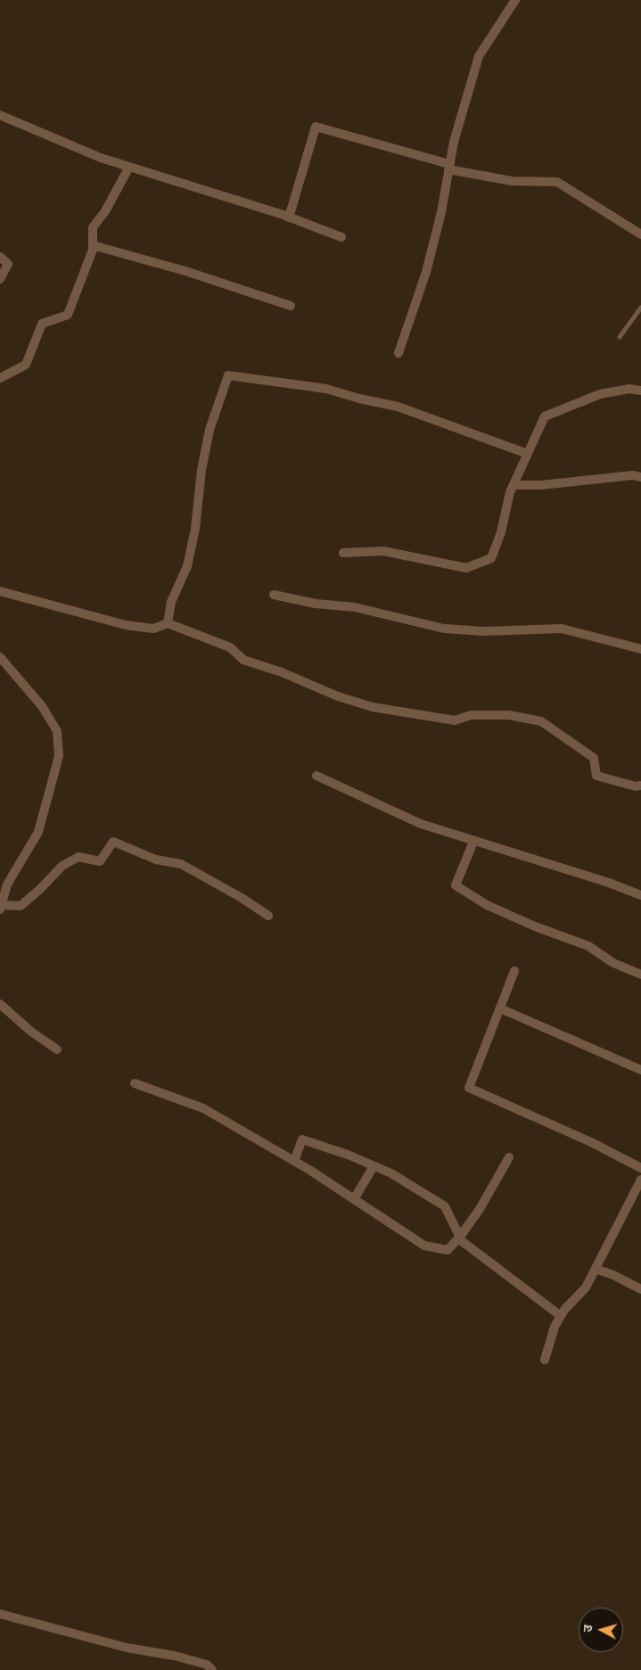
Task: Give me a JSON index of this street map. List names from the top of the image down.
{
  "north": "left"
}
